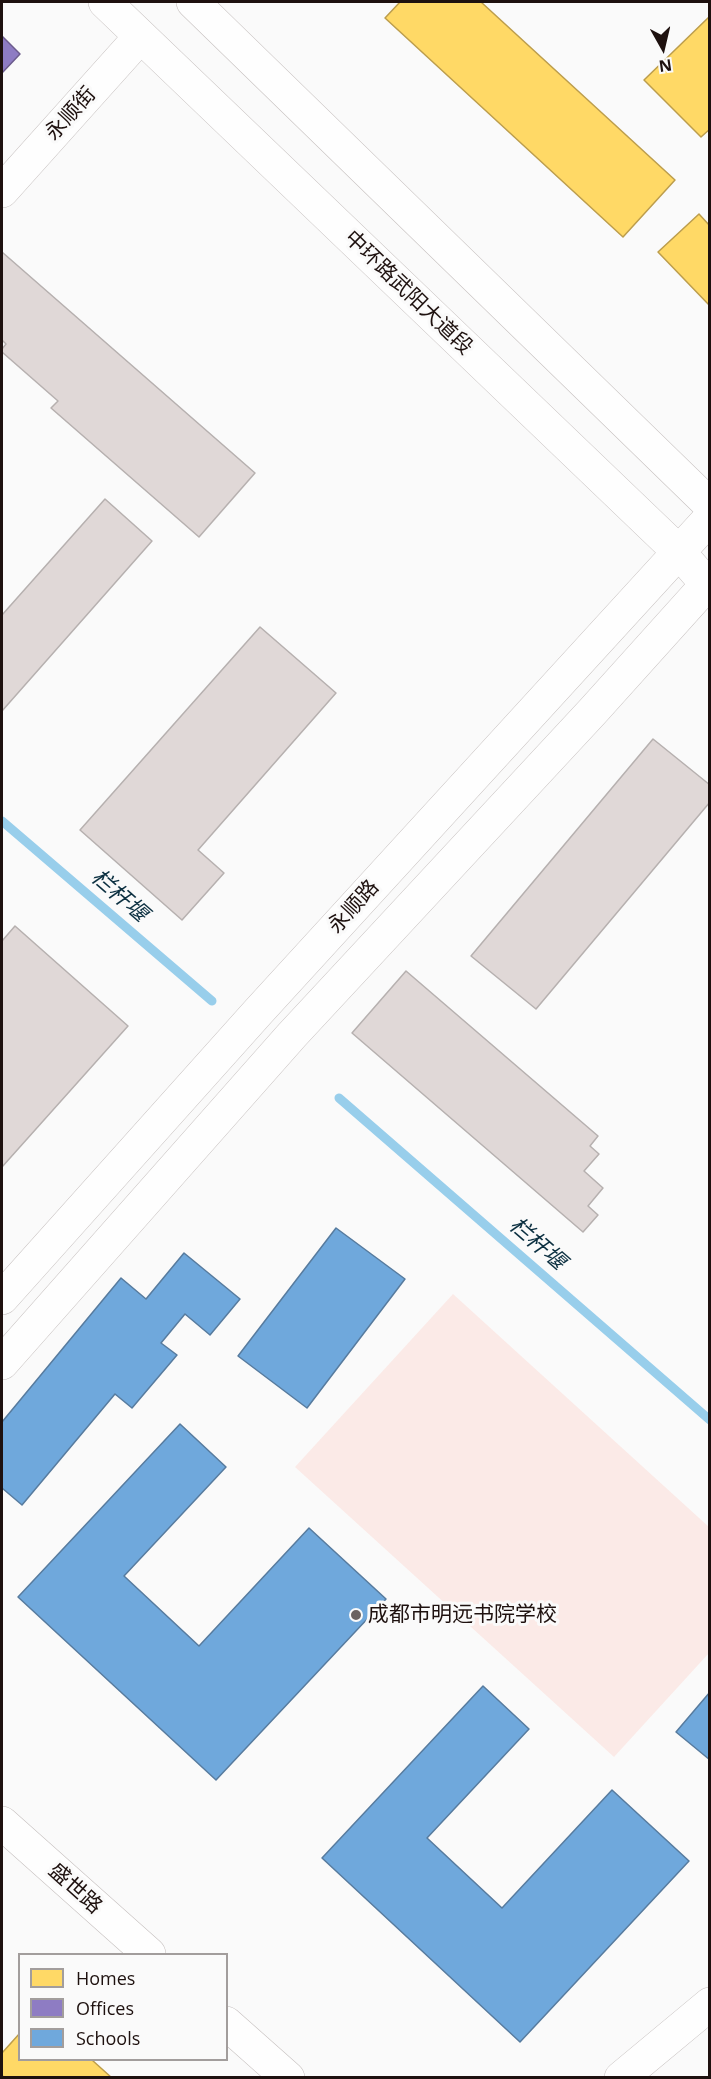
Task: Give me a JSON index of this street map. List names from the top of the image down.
{
  "streets": {
    "main road": [
      "永顺街",
      "中环路武阳大道段",
      "永顺路",
      "盛世路"
    ]
  },
  "crossings": [
    ["永顺街", "中环路武阳大道段"],
    ["中环路武阳大道段", "永顺路"]
  ],
  "water": ["栏杆堰"],
  "places": ["成都市明远书院学校"],
  "legend": ["Homes", "Offices", "Schools"],
  "north": "bottom"
}
